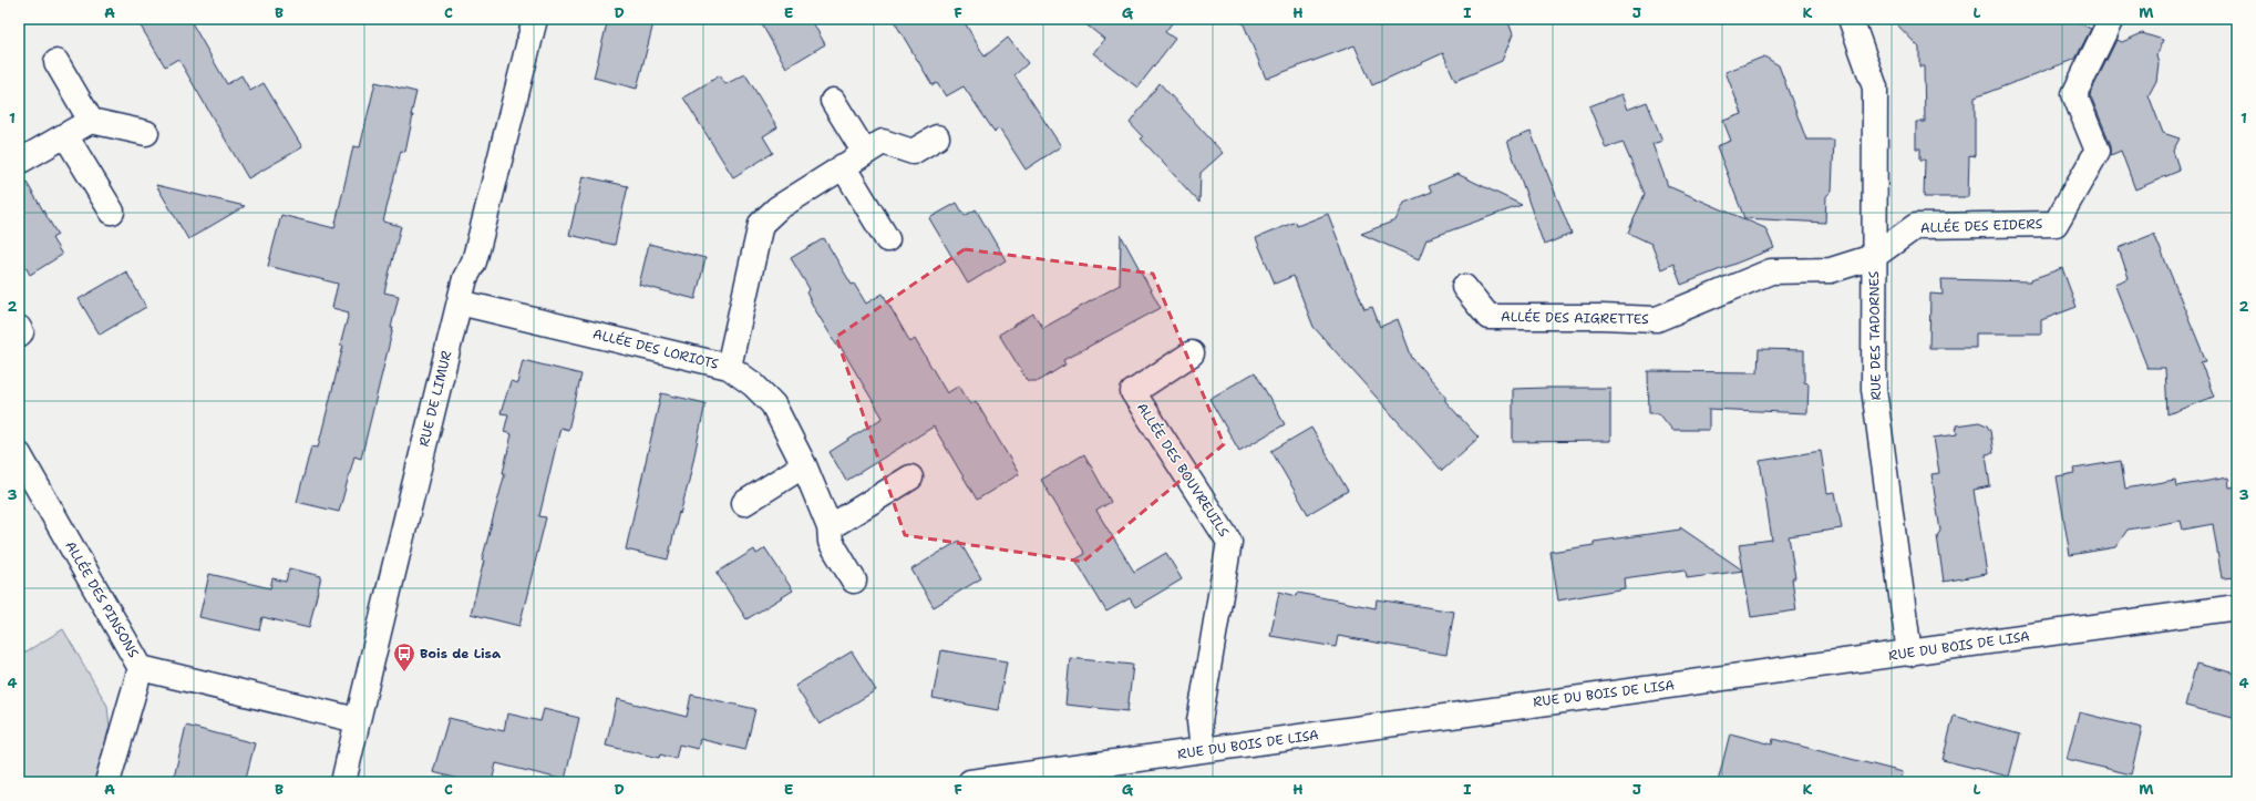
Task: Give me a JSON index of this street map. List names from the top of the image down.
{
  "streets": {
    "street": [
      "ALLÉE DES EIDERS",
      "ALLÉE DES AIGRETTES",
      "RUE DES TADORNES",
      "ALLÉE DES LORIOTS",
      "RUE DE LIMUR",
      "ALLÉE DES BOUVREUILS",
      "ALLÉE DES PINSONS",
      "RUE DU BOIS DE LISA"
    ]
  },
  "crossings": [
    ["ALLÉE DES EIDERS", "ALLÉE DES AIGRETTES"],
    ["ALLÉE DES EIDERS", "RUE DES TADORNES"],
    ["ALLÉE DES AIGRETTES", "RUE DES TADORNES"],
    ["RUE DES TADORNES", "RUE DU BOIS DE LISA"],
    ["ALLÉE DES LORIOTS", "RUE DE LIMUR"],
    ["RUE DE LIMUR", "ALLÉE DES PINSONS"],
    ["ALLÉE DES BOUVREUILS", "RUE DU BOIS DE LISA"]
  ],
  "places": {
    "bus stop": ["Bois de Lisa"]
  },
  "grid": {
    "columns": [
      "A",
      "B",
      "C",
      "D",
      "E",
      "F",
      "G",
      "H",
      "I",
      "J",
      "K",
      "L",
      "M"
    ],
    "rows": [
      "1",
      "2",
      "3",
      "4"
    ]
  }
}
